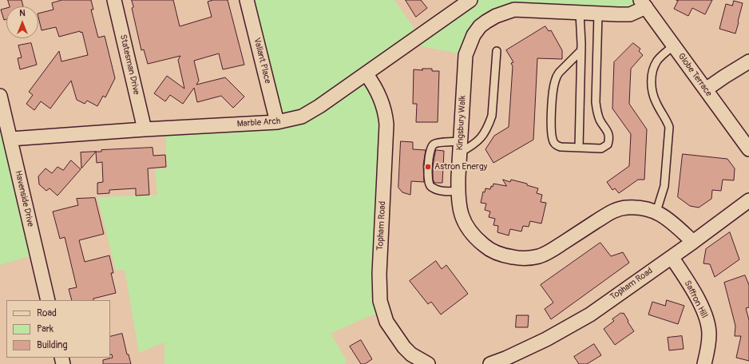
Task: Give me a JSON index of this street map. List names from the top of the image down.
{
  "streets": {
    "street": [
      "Valiant Place",
      "Statesman Drive",
      "Globe Terrace",
      "Marble Arch",
      "Kingsbury Walk",
      "Havenside Drive",
      "Topham Road",
      "Saffron Hill"
    ]
  },
  "crossings": [
    ["Valiant Place", "Marble Arch"],
    ["Statesman Drive", "Marble Arch"],
    ["Globe Terrace", "Kingsbury Walk"],
    ["Marble Arch", "Havenside Drive"],
    ["Marble Arch", "Topham Road"],
    ["Kingsbury Walk", "Topham Road"],
    ["Topham Road", "Saffron Hill"]
  ],
  "places": ["Astron Energy"],
  "legend": ["Road", "Park", "Building"],
  "north": "top"
}
